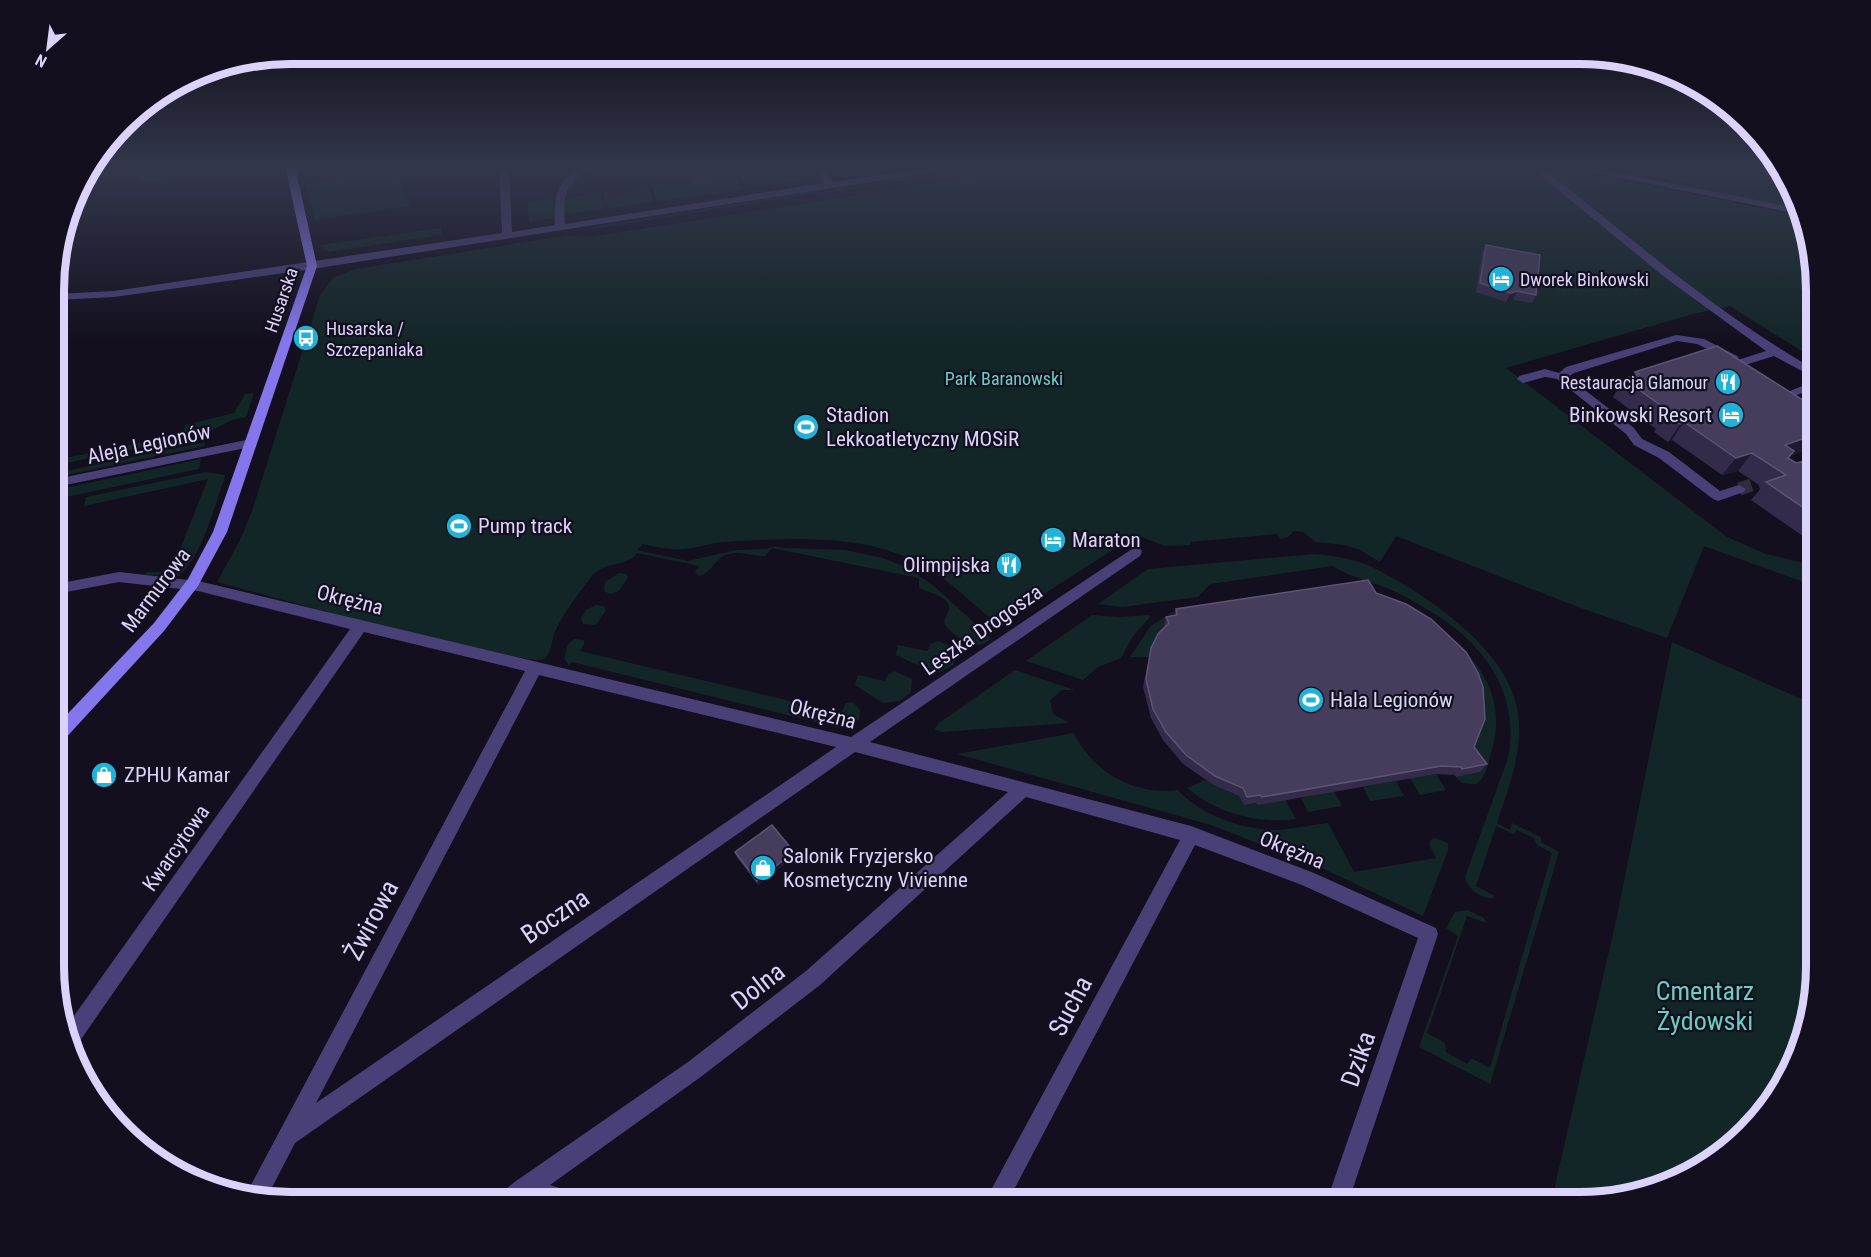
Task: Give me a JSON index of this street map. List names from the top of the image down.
{
  "streets": {
    "main road": ["Husarska", "Marmurowa"],
    "street": [
      "Aleja Legionów",
      "Okrężna",
      "Leszka Drogosza",
      "Kwarcytowa",
      "Boczna",
      "Żwirowa",
      "Dolna",
      "Sucha",
      "Dzika"
    ]
  },
  "crossings": [
    ["Husarska", "Aleja Legionów"],
    ["Husarska", "Marmurowa"],
    ["Aleja Legionów", "Marmurowa"],
    ["Marmurowa", "Okrężna"],
    ["Okrężna", "Leszka Drogosza"],
    ["Okrężna", "Kwarcytowa"],
    ["Okrężna", "Boczna"],
    ["Okrężna", "Żwirowa"],
    ["Okrężna", "Dolna"],
    ["Okrężna", "Sucha"],
    ["Okrężna", "Dzika"],
    ["Leszka Drogosza", "Boczna"],
    ["Boczna", "Żwirowa"]
  ],
  "parks": ["Park Baranowski", "Cmentarz Żydowski"],
  "places": {
    "hotel": ["Dworek Binkowski", "Binkowski Resort", "Maraton"],
    "bus stop": ["Husarska / Szczepaniaka"],
    "restaurant": ["Restauracja Glamour", "Olimpijska"],
    "sports": ["Stadion Lekkoatletyczny MOSiR", "Pump track", "Hala Legionów"],
    "shop": ["ZPHU Kamar", "Salonik Fryzjersko Kosmetyczny Vivienne"]
  },
  "north": "bottom left"
}
